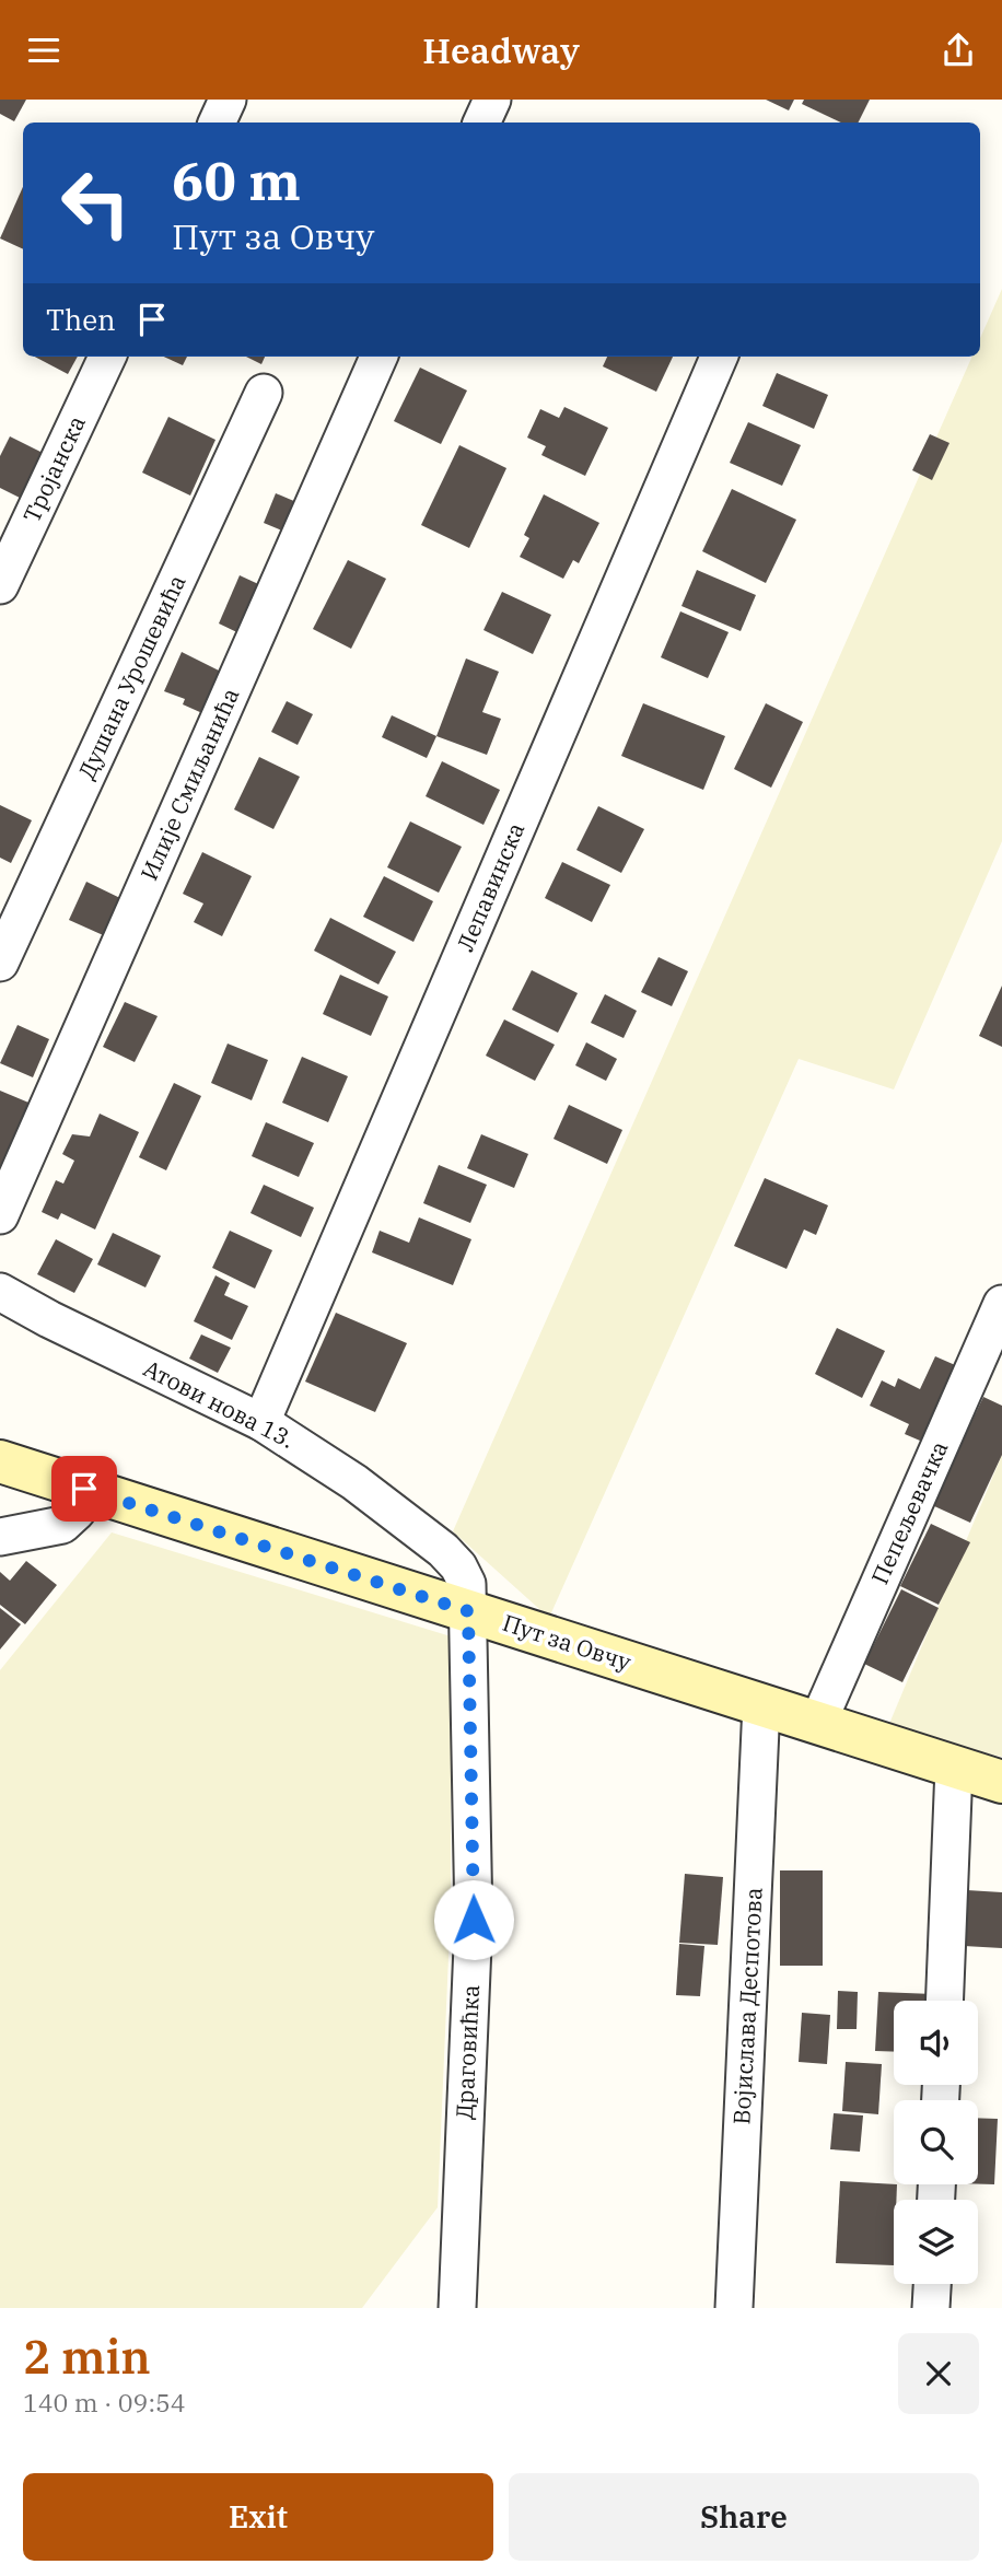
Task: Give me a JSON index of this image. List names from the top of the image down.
{
  "streets": {
    "street": [
      "Тројанска",
      "Душана Урошевића",
      "Илије Смиљанића",
      "Лепавинска",
      "Атови нова 13.",
      "Пепељевачка",
      "Пут за Овчу",
      "Војислава Деспотова",
      "Драговићка"
    ]
  },
  "crossings": [
    ["Лепавинска", "Атови нова 13."],
    ["Атови нова 13.", "Пут за Овчу"],
    ["Атови нова 13.", "Драговићка"],
    ["Пепељевачка", "Пут за Овчу"],
    ["Пут за Овчу", "Војислава Деспотова"],
    ["Пут за Овчу", "Драговићка"]
  ],
  "page": {
    "header": "Headway",
    "turn": ["60 m", "Пут за Овчу"],
    "then": "Then",
    "heading": ["2 min", "140 m · 09:54"],
    "buttons": ["Exit", "Share"]
  }
}
